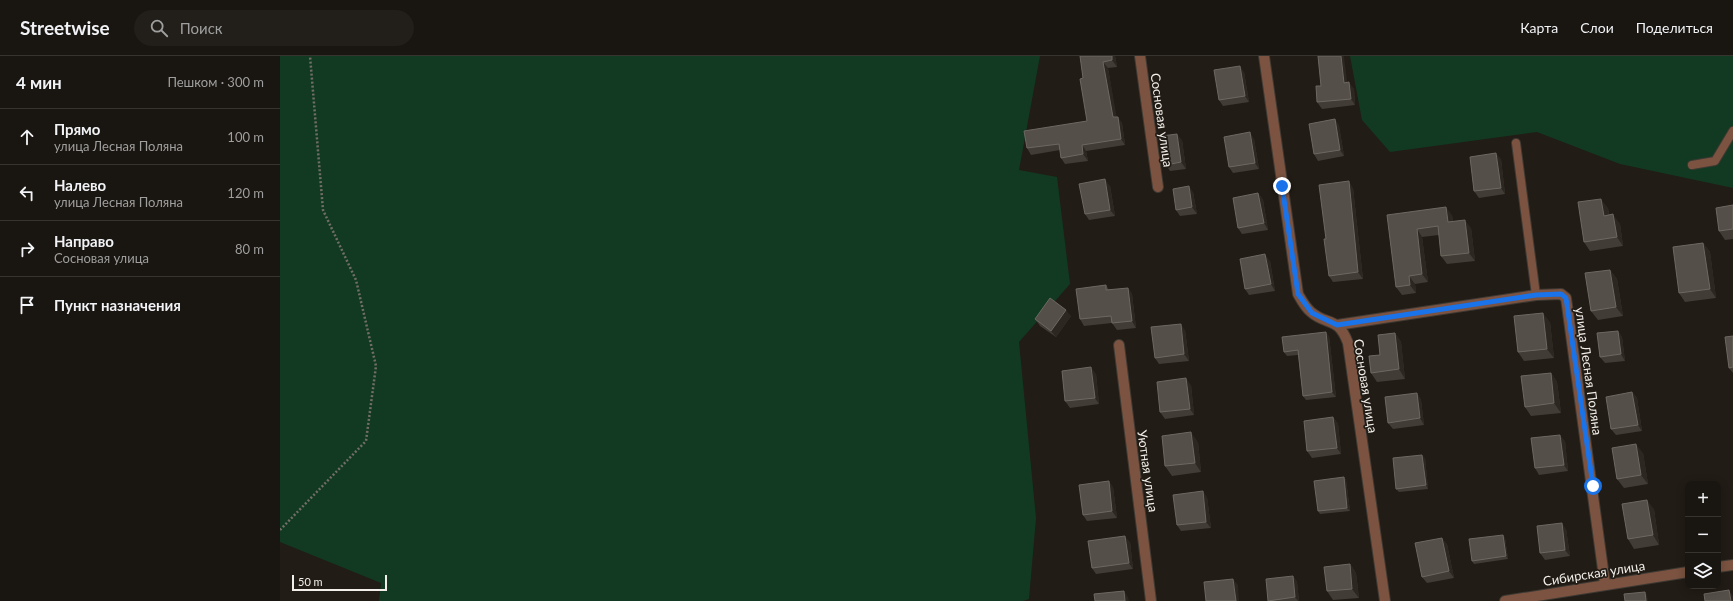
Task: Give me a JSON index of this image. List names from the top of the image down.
{
  "streets": {
    "street": [
      "Сосновая улица",
      "улица Лесная Поляна",
      "Уютная улица",
      "Сибирская улица"
    ]
  },
  "crossings": [
    ["Сосновая улица", "улица Лесная Поляна"],
    ["улица Лесная Поляна", "Сибирская улица"]
  ],
  "scale_bar": "50 m",
  "page": {
    "header": "Streetwise",
    "search": "Поиск",
    "nav": ["Карта", "Слои", "Поделиться"],
    "heading": ["4 мин", "Пешком · 300 m"],
    "list": [
      ["Прямо", "улица Лесная Поляна", "100 m"],
      ["Налево", "улица Лесная Поляна", "120 m"],
      ["Направо", "Сосновая улица", "80 m"],
      "Пункт назначения"
    ],
    "map_buttons": ["+", "−"],
    "scale": "50 m"
  }
}
